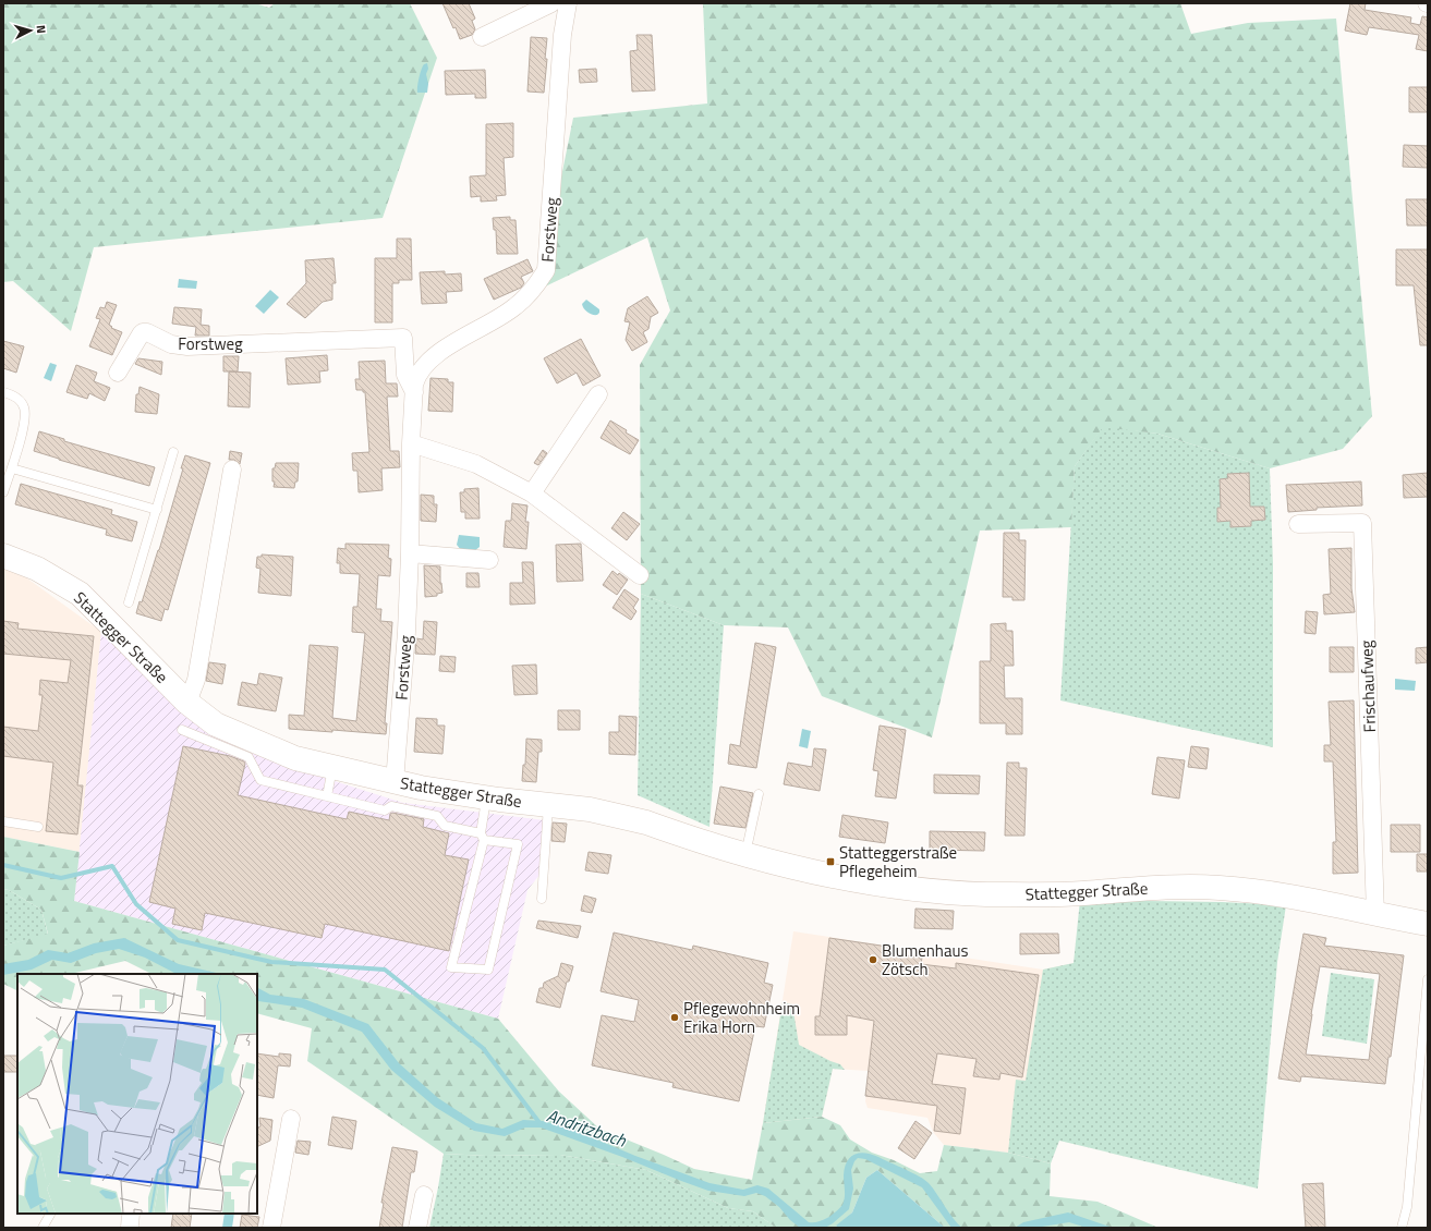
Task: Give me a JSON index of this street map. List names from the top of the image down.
{
  "streets": {
    "main road": ["Stattegger Straße"],
    "street": ["Forstweg", "Frischaufweg"]
  },
  "crossings": [
    ["Forstweg", "Stattegger Straße"],
    ["Stattegger Straße", "Frischaufweg"]
  ],
  "water": ["Andritzbach"],
  "places": {
    "transit": ["Statteggerstraße Pflegeheim"],
    "other": ["Blumenhaus Zötsch", "Pflegewohnheim Erika Horn"]
  },
  "north": "right"
}
